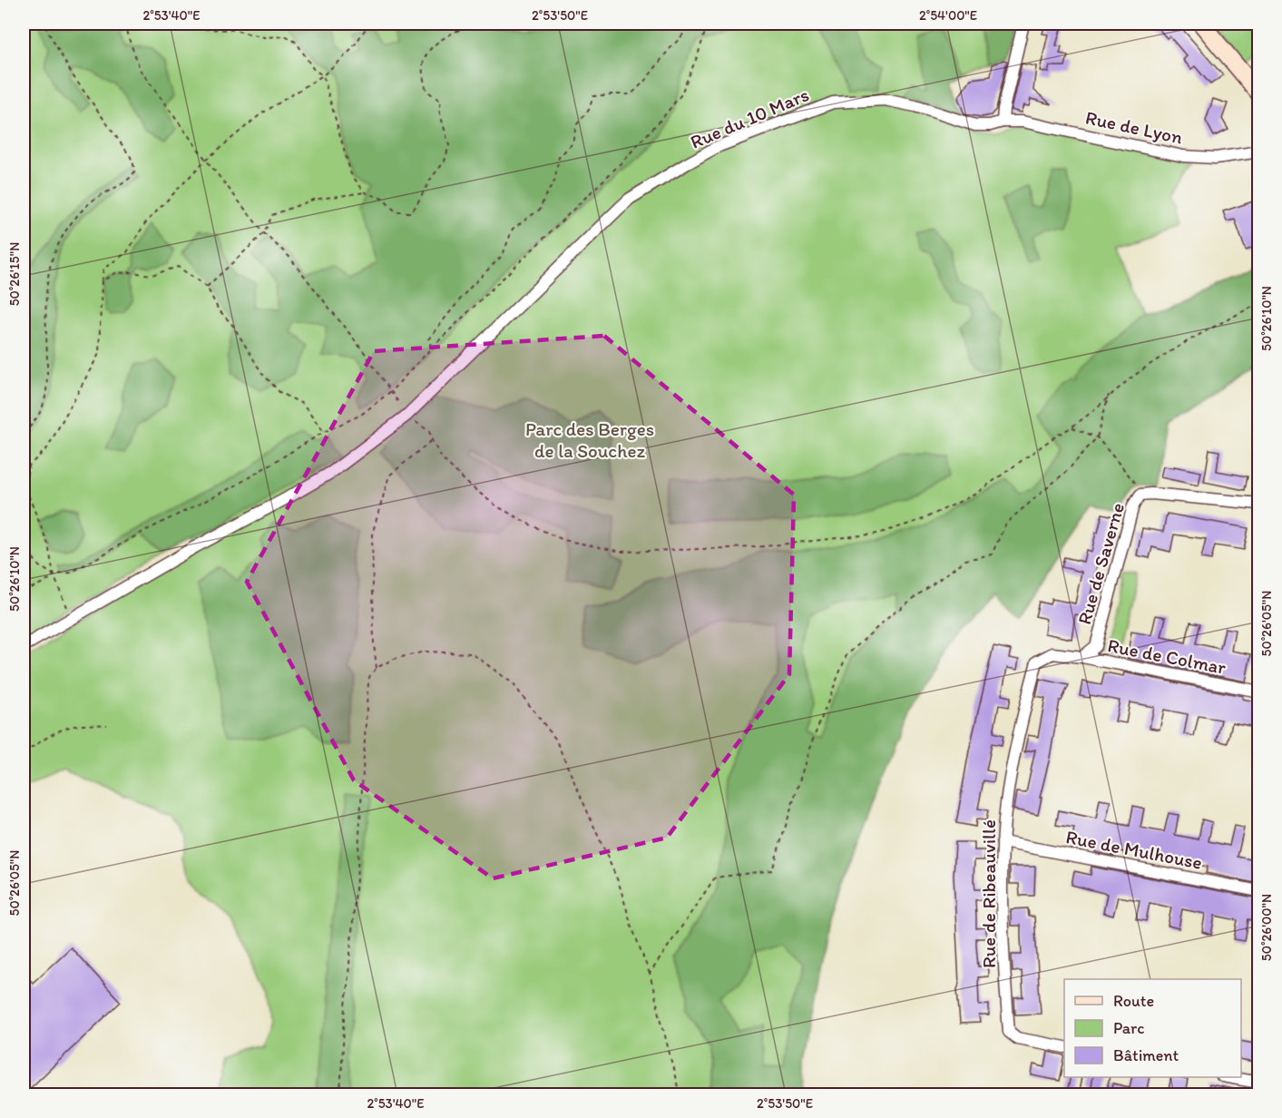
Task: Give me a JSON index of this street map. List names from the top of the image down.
{
  "streets": {
    "street": [
      "Rue du 10 Mars",
      "Rue de Lyon",
      "Rue de Saverne",
      "Rue de Colmar",
      "Rue de Mulhouse",
      "Rue de Ribeauvillé"
    ]
  },
  "crossings": [
    ["Rue du 10 Mars", "Rue de Lyon"],
    ["Rue de Saverne", "Rue de Colmar"],
    ["Rue de Colmar", "Rue de Ribeauvillé"],
    ["Rue de Mulhouse", "Rue de Ribeauvillé"]
  ],
  "parks": ["Parc des Berges de la Souchez"],
  "legend": ["Route", "Parc", "Bâtiment"],
  "coordinates": [
    "2°53'40\"E",
    "2°53'50\"E",
    "2°54'00\"E",
    "50°26'15\"N",
    "50°26'10\"N",
    "50°26'05\"N",
    "50°26'00\"N"
  ]
}
